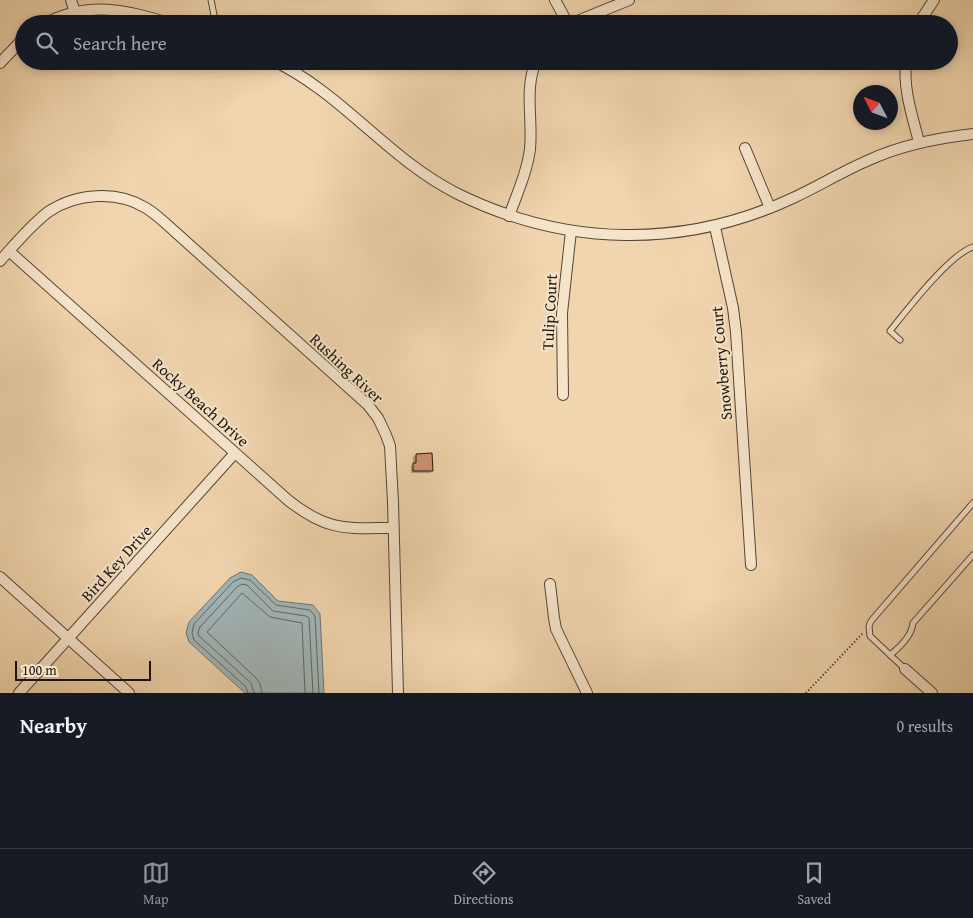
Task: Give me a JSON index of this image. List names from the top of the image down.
{
  "streets": {
    "street": [
      "Tulip Court",
      "Snowberry Court",
      "Rushing River",
      "Rocky Beach Drive",
      "Bird Key Drive"
    ]
  },
  "crossings": [
    ["Rushing River", "Rocky Beach Drive"],
    ["Rocky Beach Drive", "Bird Key Drive"]
  ],
  "scale_bar": "100 m",
  "north": "top left",
  "page": {
    "search": "Search here",
    "scale": "100 m",
    "heading": ["Nearby", "0 results"],
    "nav": ["Map", "Directions", "Saved"]
  }
}
